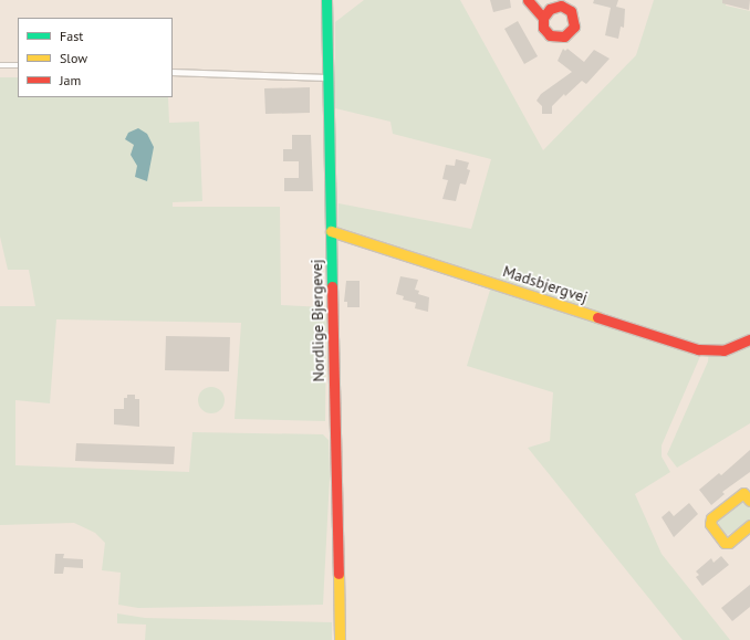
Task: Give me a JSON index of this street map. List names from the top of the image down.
{
  "streets": {
    "street": ["Madsbjergvej", "Nordlige Bjergevej"]
  },
  "crossings": [
    ["Madsbjergvej", "Nordlige Bjergevej"]
  ],
  "legend": ["Fast", "Slow", "Jam"]
}
